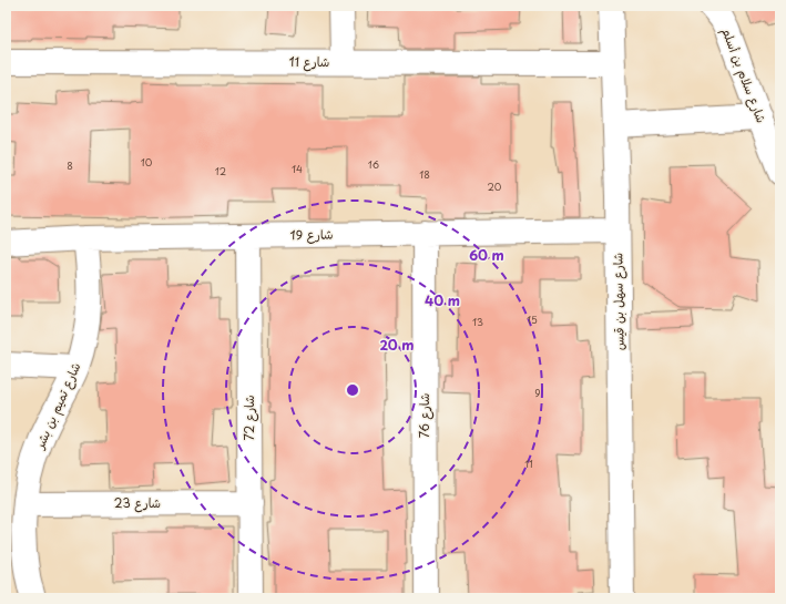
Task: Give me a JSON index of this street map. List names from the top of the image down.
{
  "streets": {
    "street": [
      "شارع 11",
      "شارع سلام بن أسلم",
      "شارع 19",
      "شارع سهل بن قيس",
      "شارع تميم بن بشر",
      "شارع 76",
      "شارع 72",
      "شارع 23"
    ]
  },
  "crossings": [
    ["شارع 11", "شارع سهل بن قيس"],
    ["شارع 19", "شارع سهل بن قيس"],
    ["شارع 19", "شارع تميم بن بشر"],
    ["شارع 19", "شارع 76"],
    ["شارع 19", "شارع 72"],
    ["شارع تميم بن بشر", "شارع 23"],
    ["شارع 72", "شارع 23"]
  ],
  "house_numbers": [
    "10",
    "16",
    "8",
    "14",
    "12",
    "18",
    "20",
    "15",
    "13",
    "9",
    "11"
  ],
  "rings": ["60 m", "40 m", "20 m"]
}
